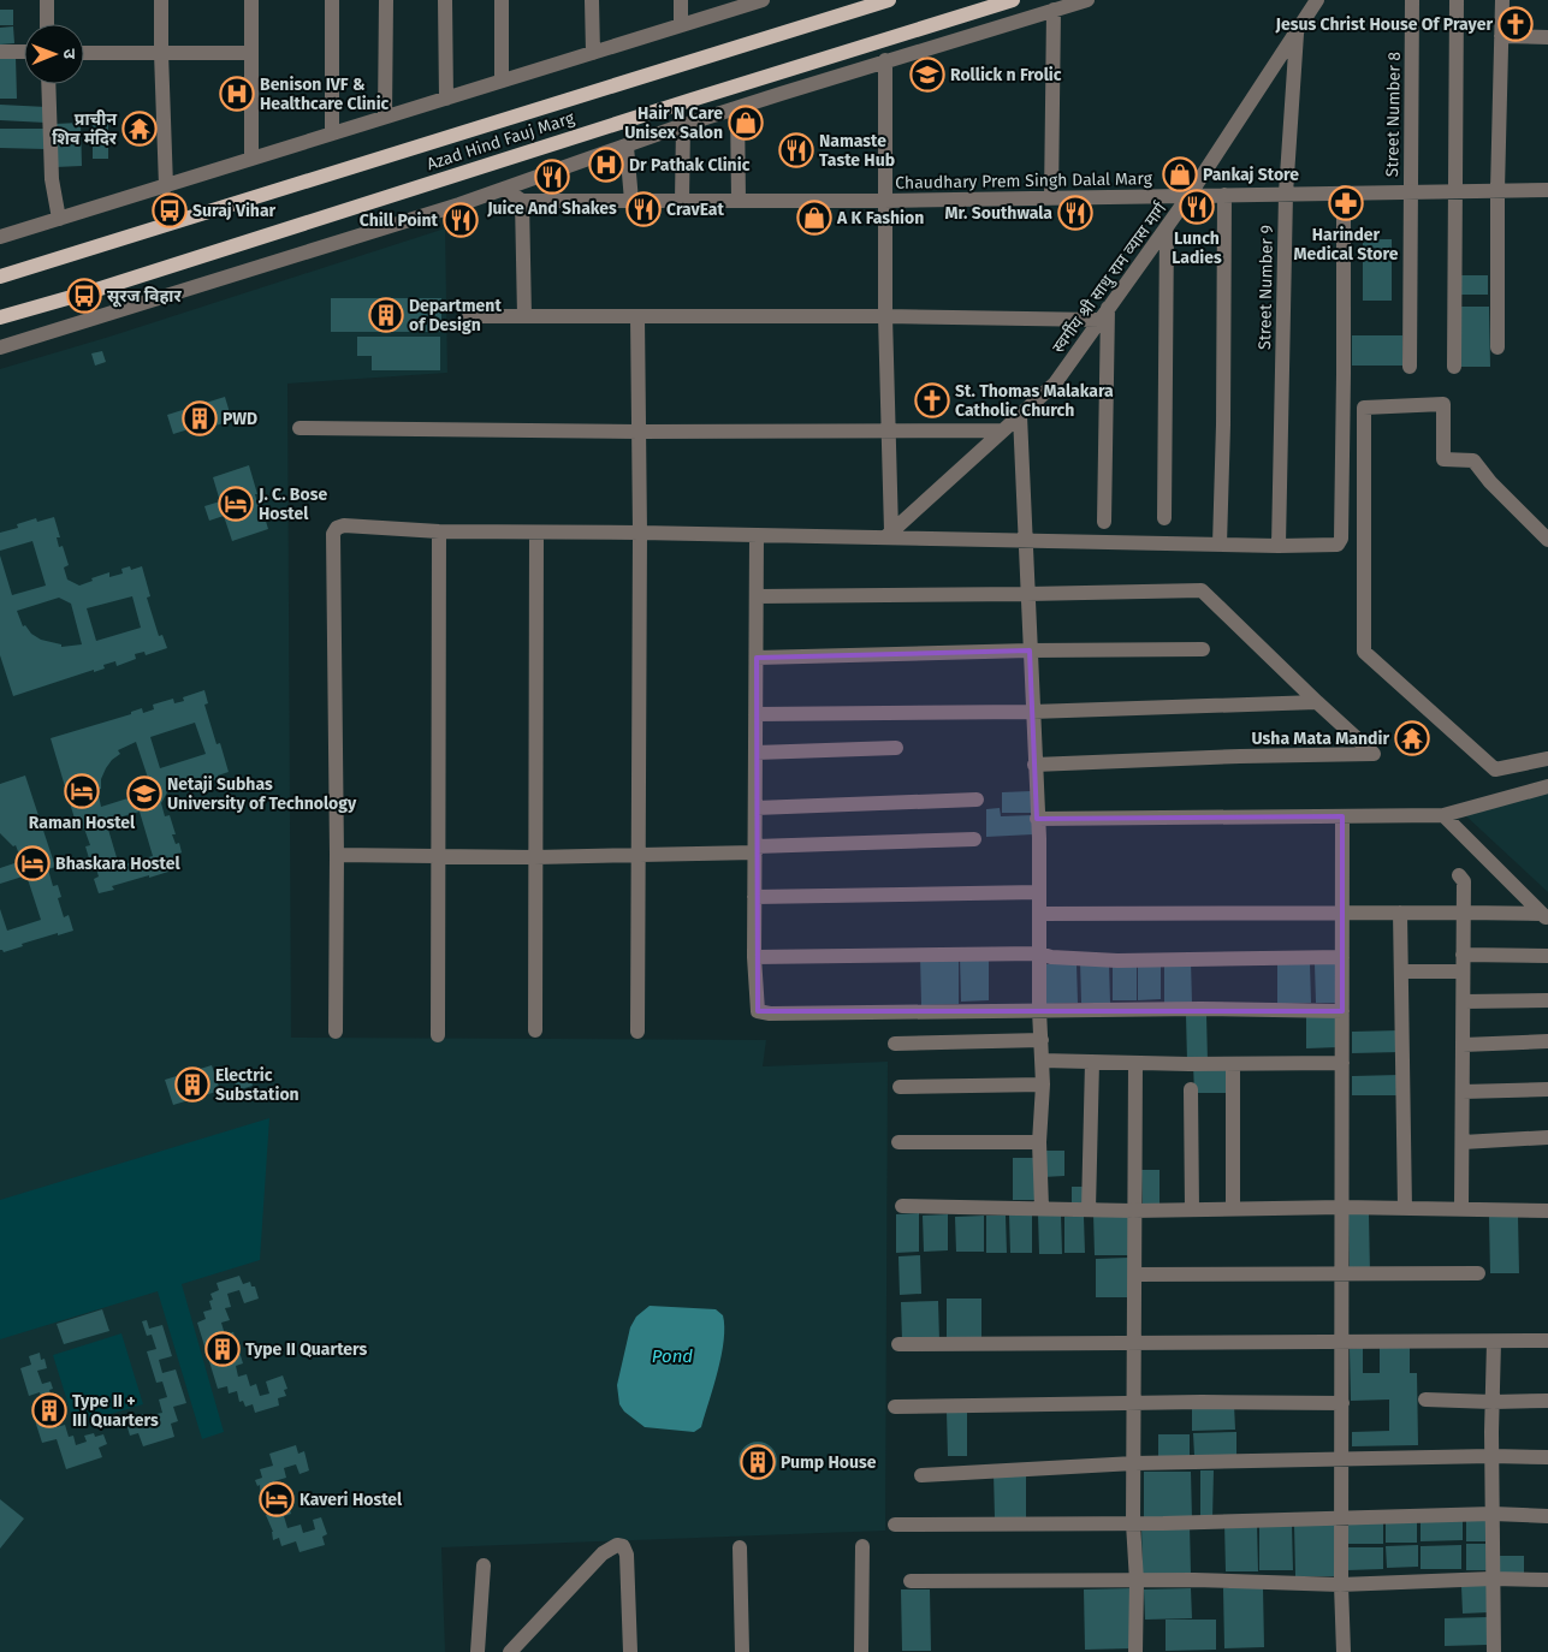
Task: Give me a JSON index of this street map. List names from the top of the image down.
{
  "streets": {
    "main road": ["Azad Hind Fauj Marg"],
    "street": [
      "Street Number 8",
      "Chaudhary Prem Singh Dalal Marg",
      "स्वर्गीय श्री साधु राम व्यास मार्ग",
      "Street Number 9"
    ]
  },
  "crossings": [
    ["Street Number 8", "Chaudhary Prem Singh Dalal Marg"],
    ["Chaudhary Prem Singh Dalal Marg", "स्वर्गीय श्री साधु राम व्यास मार्ग"],
    ["Chaudhary Prem Singh Dalal Marg", "Street Number 9"],
    ["स्वर्गीय श्री साधु राम व्यास मार्ग", "Street Number 9"]
  ],
  "water": ["Pond"],
  "places": {
    "church": ["Jesus Christ House Of Prayer", "St. Thomas Malakara Catholic Church"],
    "school or university": ["Rollick n Frolic", "Netaji Subhas University of Technology"],
    "hospital": ["Benison IVF & Healthcare Clinic", "Dr Pathak Clinic"],
    "shop": ["Hair N Care Unisex Salon", "Pankaj Store", "A K Fashion"],
    "temple": ["प्राचीन शिव मंदिर", "Usha Mata Mandir"],
    "restaurant": [
      "Namaste Taste Hub",
      "Juice And Shakes",
      "Lunch Ladies",
      "CravEat",
      "Mr. Southwala",
      "Chill Point"
    ],
    "pharmacy": ["Harinder Medical Store"],
    "bus stop": ["Suraj Vihar", "सूरज विहार"],
    "building": [
      "Department of Design",
      "PWD",
      "Electric Substation",
      "Type II Quarters",
      "Type II + III Quarters",
      "Pump House"
    ],
    "hotel": [
      "J. C. Bose Hostel",
      "Raman Hostel",
      "Bhaskara Hostel",
      "Kaveri Hostel"
    ]
  },
  "north": "right"
}
